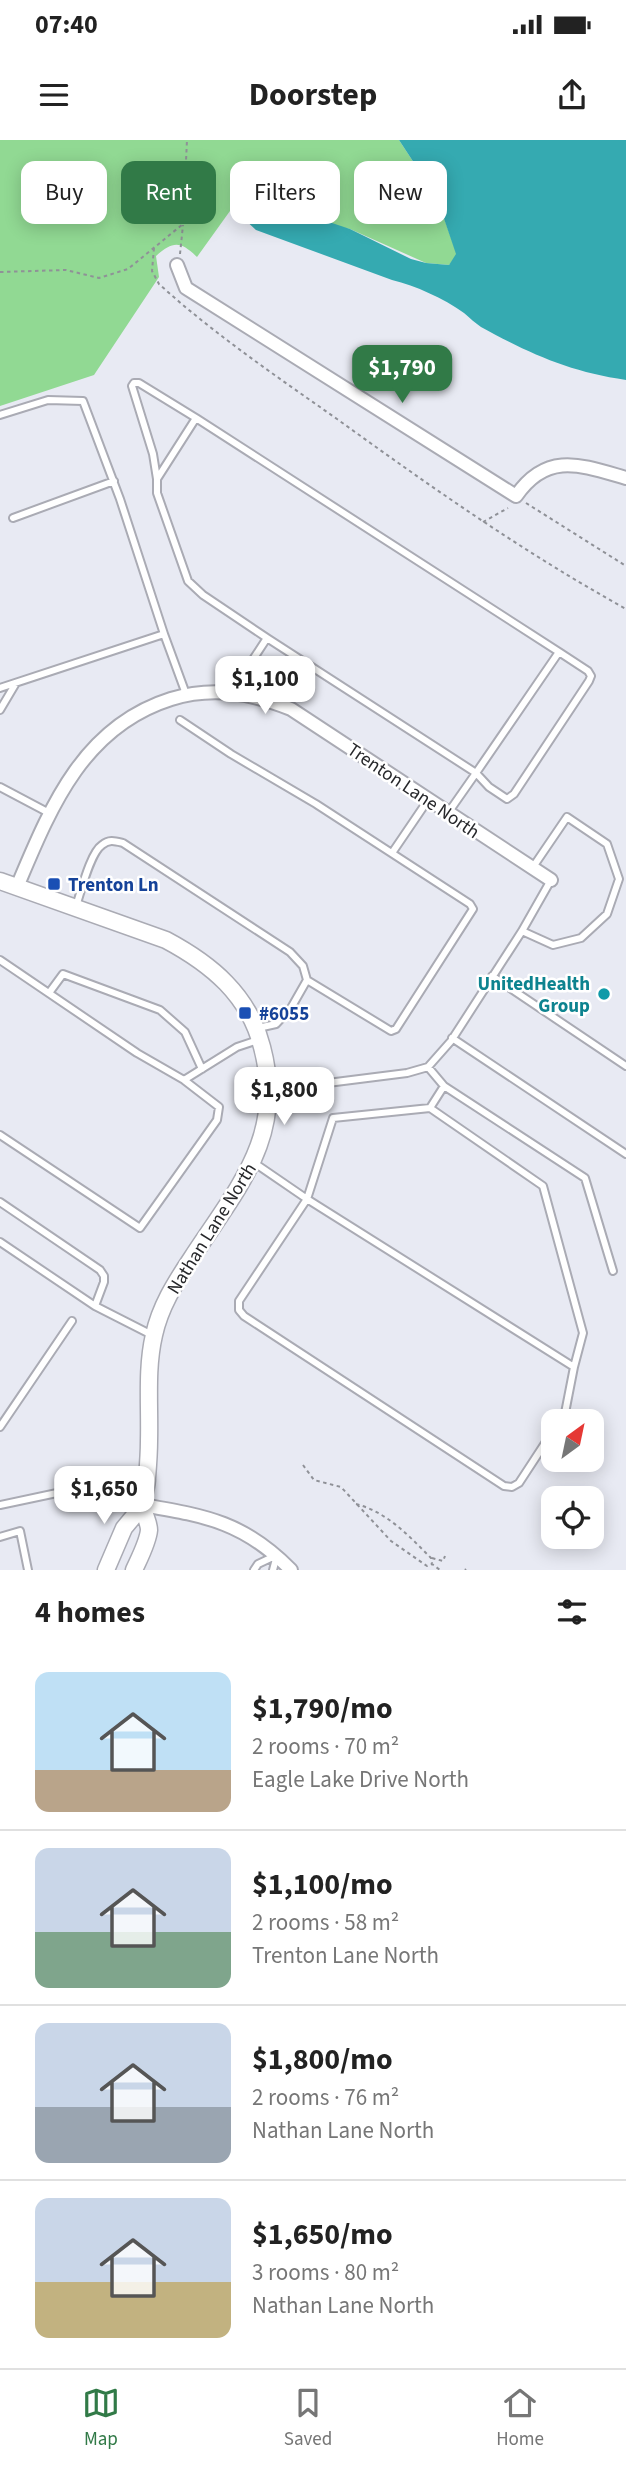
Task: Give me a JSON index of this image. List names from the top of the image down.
{
  "streets": {
    "street": ["Trenton Lane North", "Nathan Lane North"]
  },
  "crossings": [
    ["Trenton Lane North", "Nathan Lane North"]
  ],
  "places": {
    "transit": ["Trenton Ln", "#6055"],
    "other": ["UnitedHealth Group"]
  },
  "north": "top right",
  "page": {
    "status": "07:40",
    "header": "Doorstep",
    "chip": [
      "Buy",
      "Rent",
      "Filters",
      "New"
    ],
    "price": [
      "$1,790",
      "$1,100",
      "$1,800",
      "$1,650"
    ],
    "heading": "4 homes",
    "list": [
      {
        "name": "$1,790/mo",
        "note": "2 rooms · 70 m² · Eagle Lake Drive North"
      },
      {
        "name": "$1,100/mo",
        "note": "2 rooms · 58 m² · Trenton Lane North"
      },
      {
        "name": "$1,800/mo",
        "note": "2 rooms · 76 m² · Nathan Lane North"
      },
      {
        "name": "$1,650/mo",
        "note": "3 rooms · 80 m² · Nathan Lane North"
      }
    ],
    "tabs": ["Map", "Saved", "Home"]
  }
}
